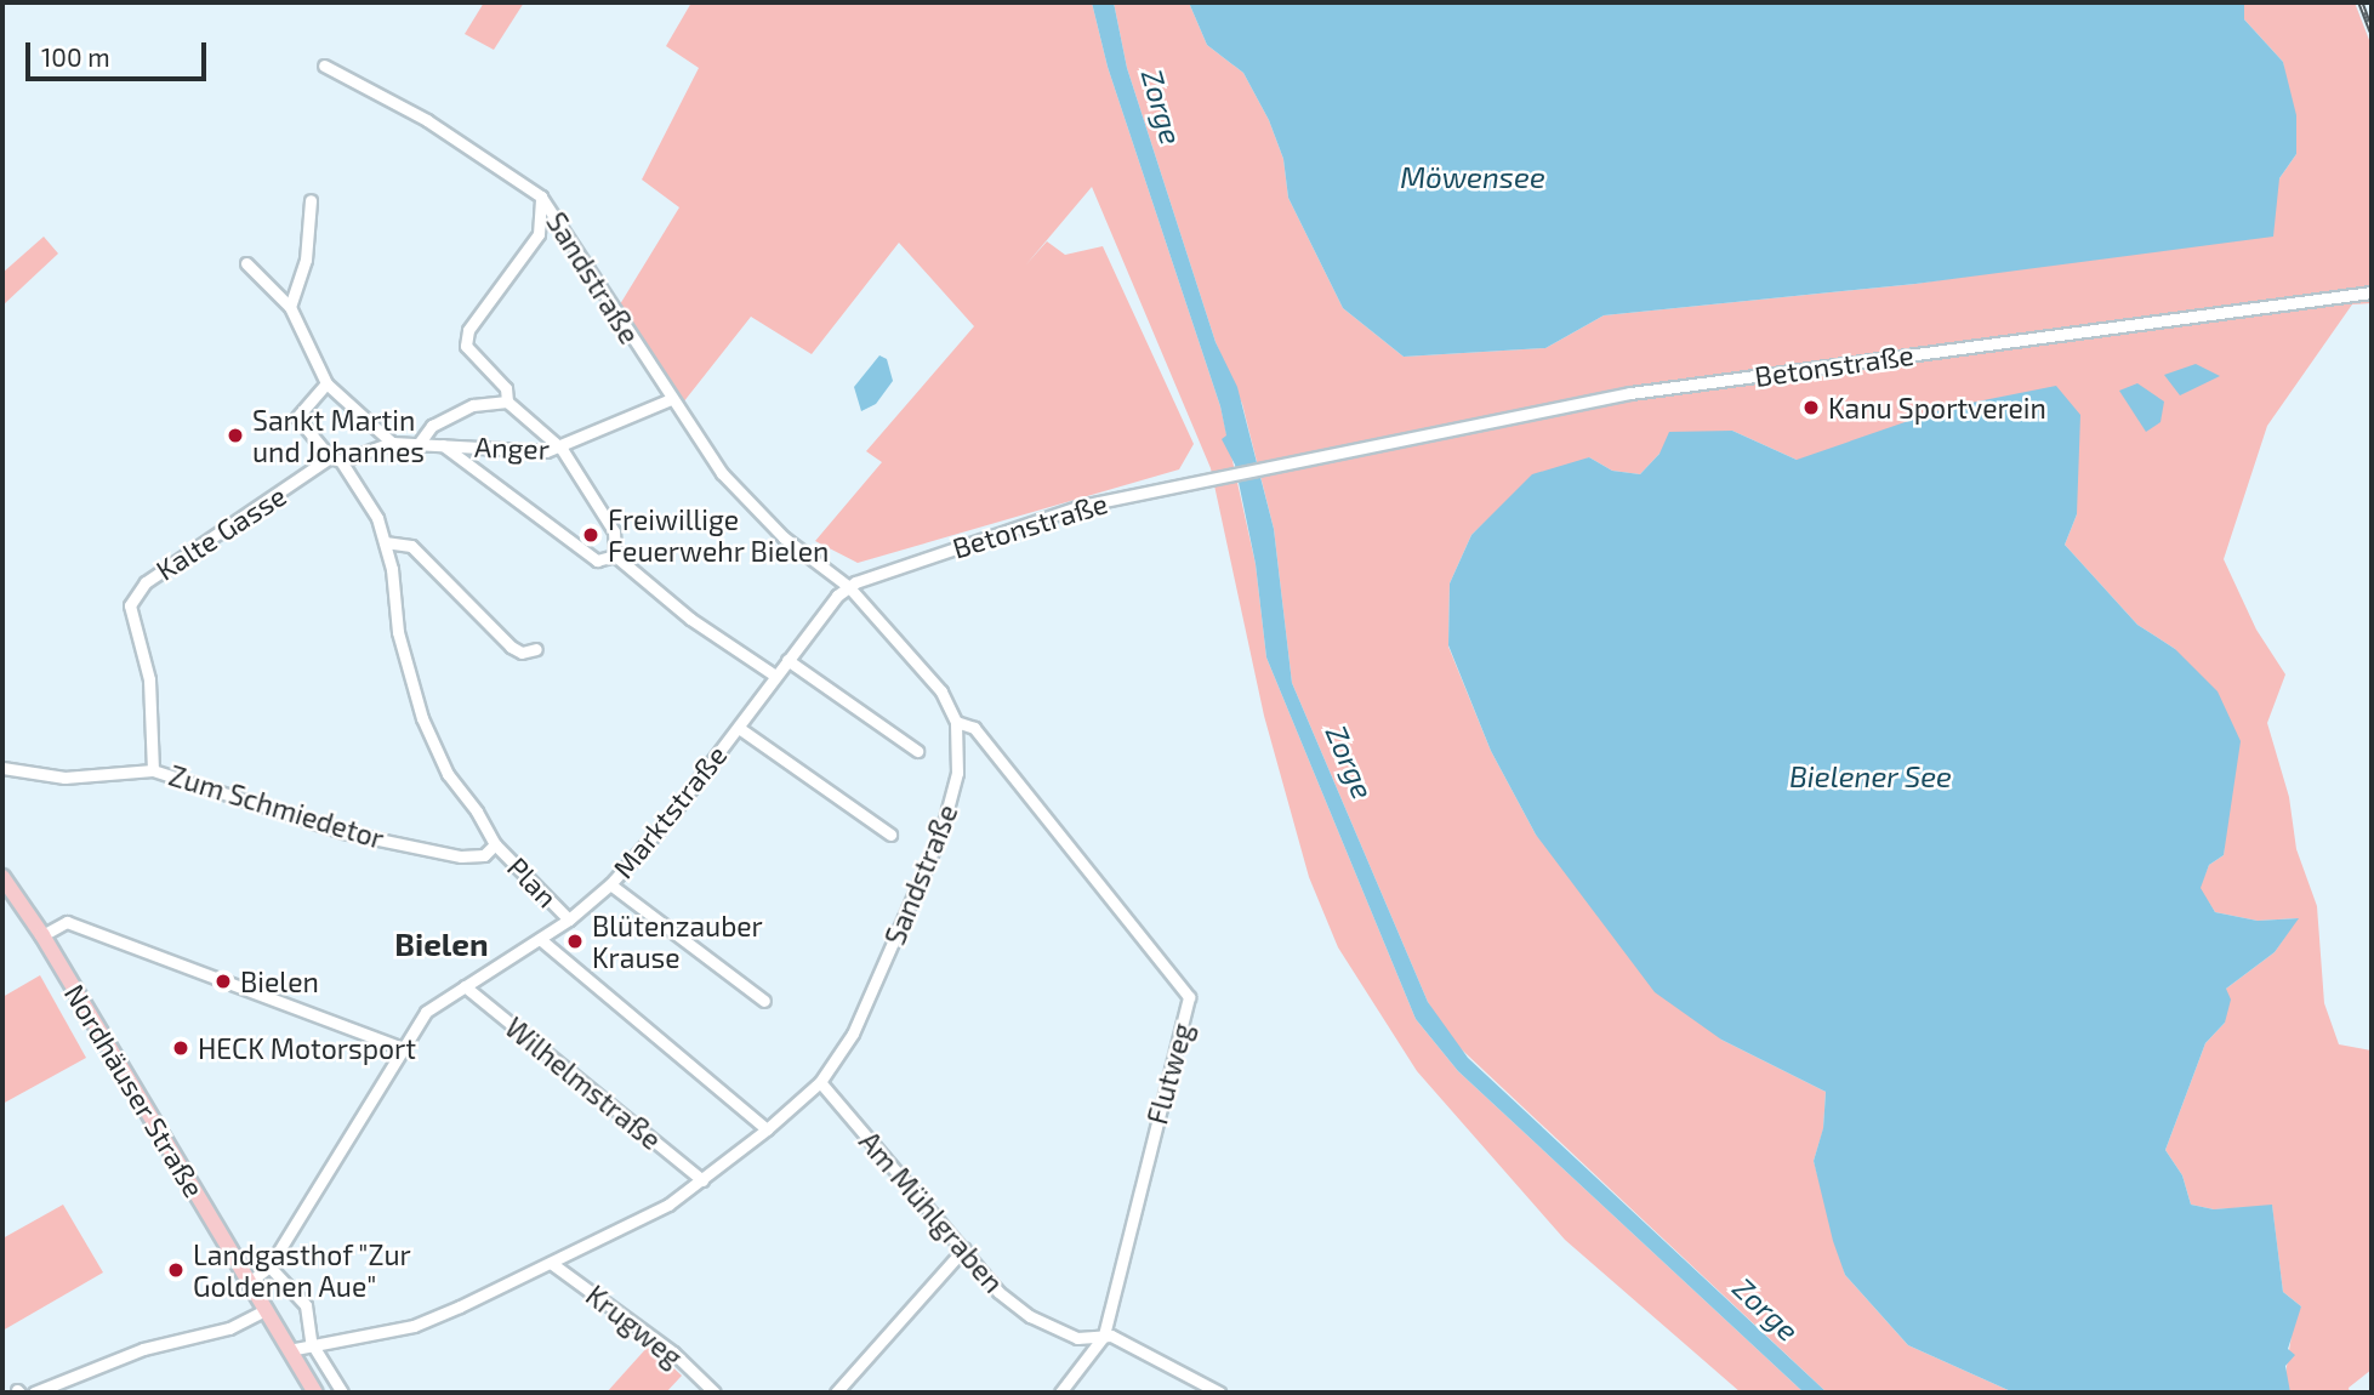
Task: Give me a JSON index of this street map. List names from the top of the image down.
{
  "streets": {
    "main road": ["Nordhäuser Straße"],
    "street": [
      "Sandstraße",
      "Betonstraße",
      "Anger",
      "Kalte Gasse",
      "Zum Schmiedetor",
      "Marktstraße",
      "Plan",
      "Flutweg",
      "Wilhelmstraße",
      "Am Mühlgraben",
      "Krugweg"
    ]
  },
  "crossings": [
    ["Sandstraße", "Betonstraße"],
    ["Sandstraße", "Marktstraße"],
    ["Sandstraße", "Flutweg"],
    ["Sandstraße", "Wilhelmstraße"],
    ["Sandstraße", "Nordhäuser Straße"],
    ["Sandstraße", "Am Mühlgraben"],
    ["Sandstraße", "Krugweg"],
    ["Betonstraße", "Marktstraße"],
    ["Anger", "Kalte Gasse"],
    ["Anger", "Marktstraße"],
    ["Kalte Gasse", "Zum Schmiedetor"],
    ["Kalte Gasse", "Plan"],
    ["Zum Schmiedetor", "Plan"],
    ["Marktstraße", "Plan"],
    ["Marktstraße", "Wilhelmstraße"],
    ["Marktstraße", "Nordhäuser Straße"],
    ["Flutweg", "Am Mühlgraben"]
  ],
  "districts": ["Bielen"],
  "water": ["Zorge", "Möwensee", "Bielener See"],
  "places": [
    "Kanu Sportverein",
    "Sankt Martin und Johannes",
    "Freiwillige Feuerwehr Bielen",
    "Blütenzauber Krause",
    "Bielen",
    "HECK Motorsport",
    "Landgasthof \"Zur Goldenen Aue\""
  ],
  "scale_bar": "100 m"
}
